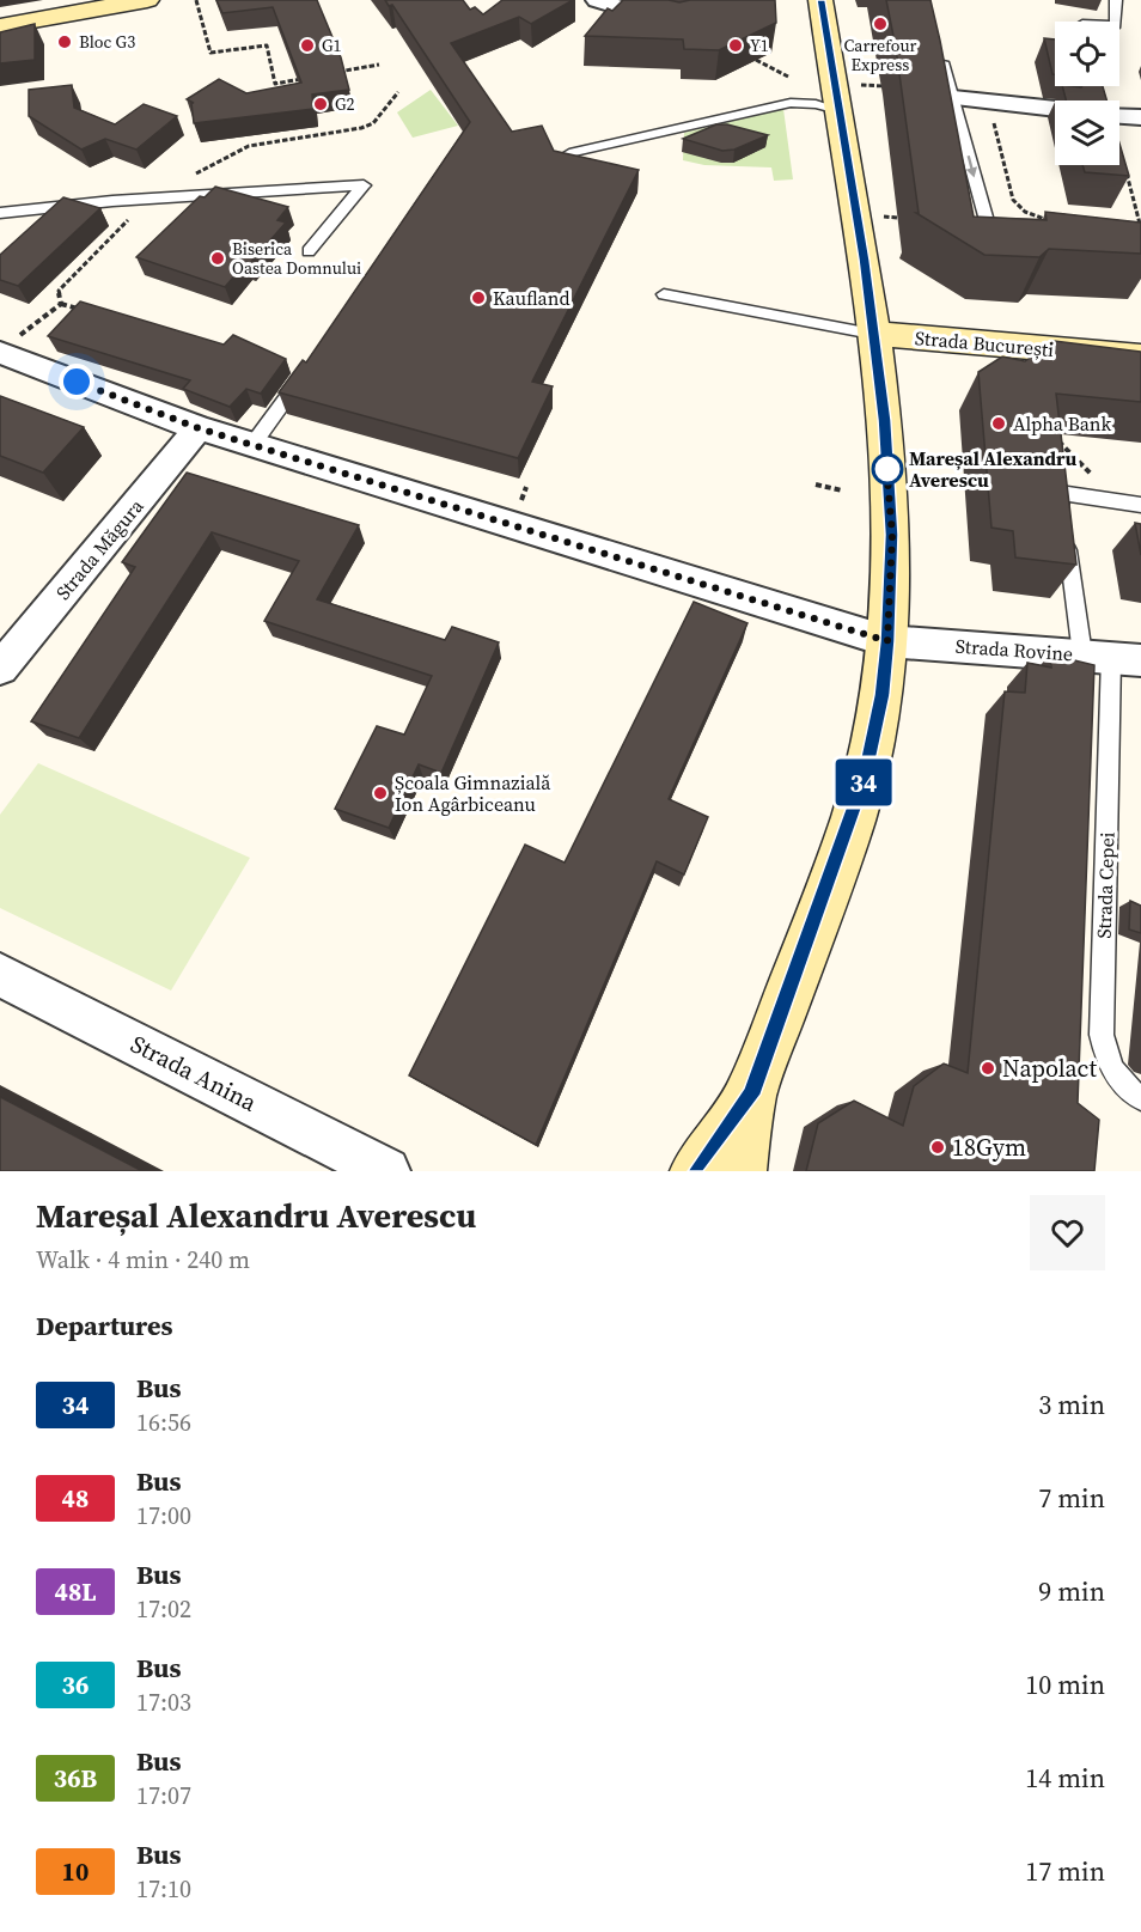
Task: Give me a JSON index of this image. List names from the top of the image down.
{
  "streets": {
    "main road": ["Strada București"],
    "street": ["Strada Măgura", "Strada Rovine", "Strada Anina"],
    "lane": ["Strada Cepei"]
  },
  "crossings": [
    ["Strada Măgura", "Strada Rovine"],
    ["Strada Rovine", "Strada Cepei"]
  ],
  "places": [
    "Carrefour Express",
    "Bloc G3",
    "G1",
    "Y1",
    "G2",
    "Biserica Oastea Domnului",
    "Kaufland",
    "Alpha Bank",
    "Mareșal Alexandru Averescu",
    "Școala Gimnazială Ion Agârbiceanu",
    "Napolact",
    "18Gym"
  ],
  "lines": ["bus line 34"],
  "page": {
    "on_map": "34",
    "heading": [
      ["Mareșal Alexandru Averescu", "Walk · 4 min · 240 m"],
      "Departures"
    ],
    "list": [
      {
        "mark": "34",
        "name": "Bus",
        "note": "16:56",
        "value": "3 min"
      },
      {
        "mark": "48",
        "name": "Bus",
        "note": "17:00",
        "value": "7 min"
      },
      {
        "mark": "48L",
        "name": "Bus",
        "note": "17:02",
        "value": "9 min"
      },
      {
        "mark": "36",
        "name": "Bus",
        "note": "17:03",
        "value": "10 min"
      },
      {
        "mark": "36B",
        "name": "Bus",
        "note": "17:07",
        "value": "14 min"
      },
      {
        "mark": "10",
        "name": "Bus",
        "note": "17:10",
        "value": "17 min"
      }
    ]
  }
}
